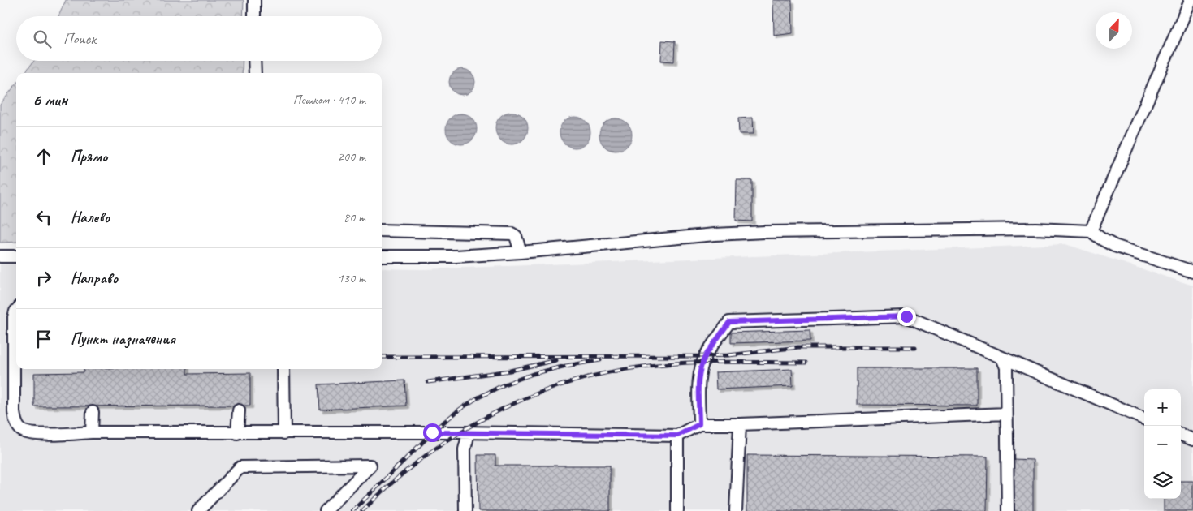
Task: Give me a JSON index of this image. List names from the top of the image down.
{
  "north": "top right",
  "page": {
    "search": "Поиск",
    "heading": ["6 мин", "Пешком · 410 m"],
    "list": [
      ["Прямо", "200 m"],
      ["Налево", "80 m"],
      ["Направо", "130 m"],
      "Пункт назначения"
    ],
    "map_buttons": ["+", "−"]
  }
}
